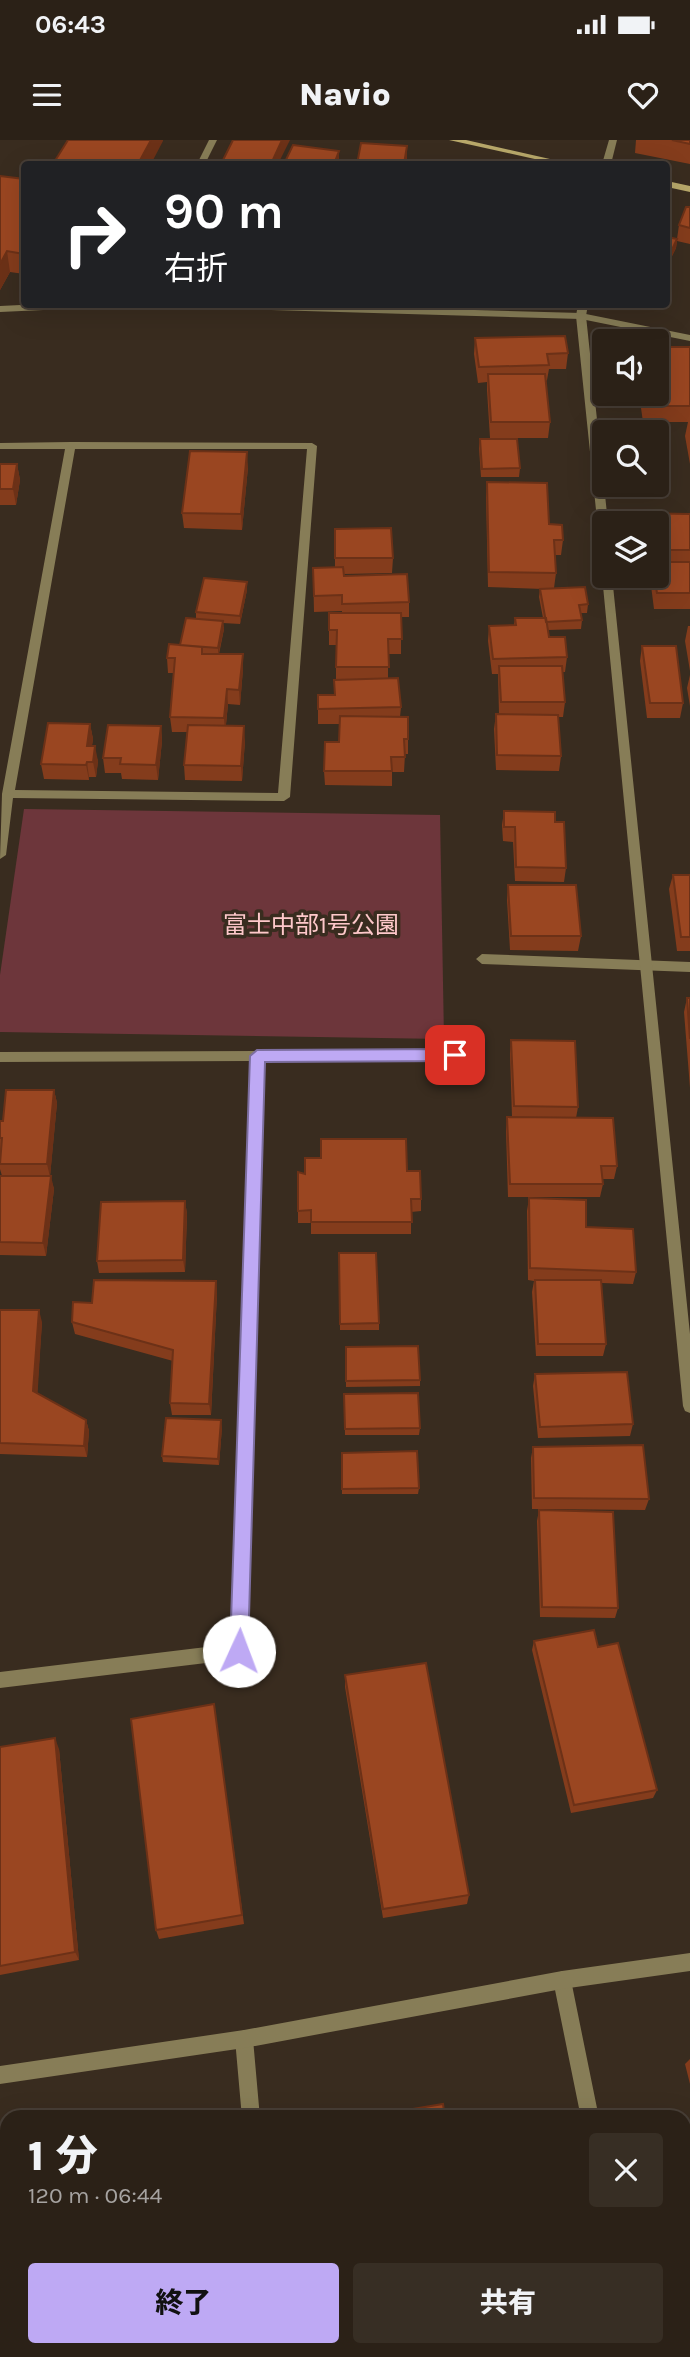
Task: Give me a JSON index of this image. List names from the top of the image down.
{
  "parks": ["富士中部1号公園"],
  "page": {
    "status": "06:43",
    "header": "Navio",
    "turn": ["90 m", "右折"],
    "heading": ["1 分", "120 m · 06:44"],
    "buttons": ["終了", "共有"]
  }
}
